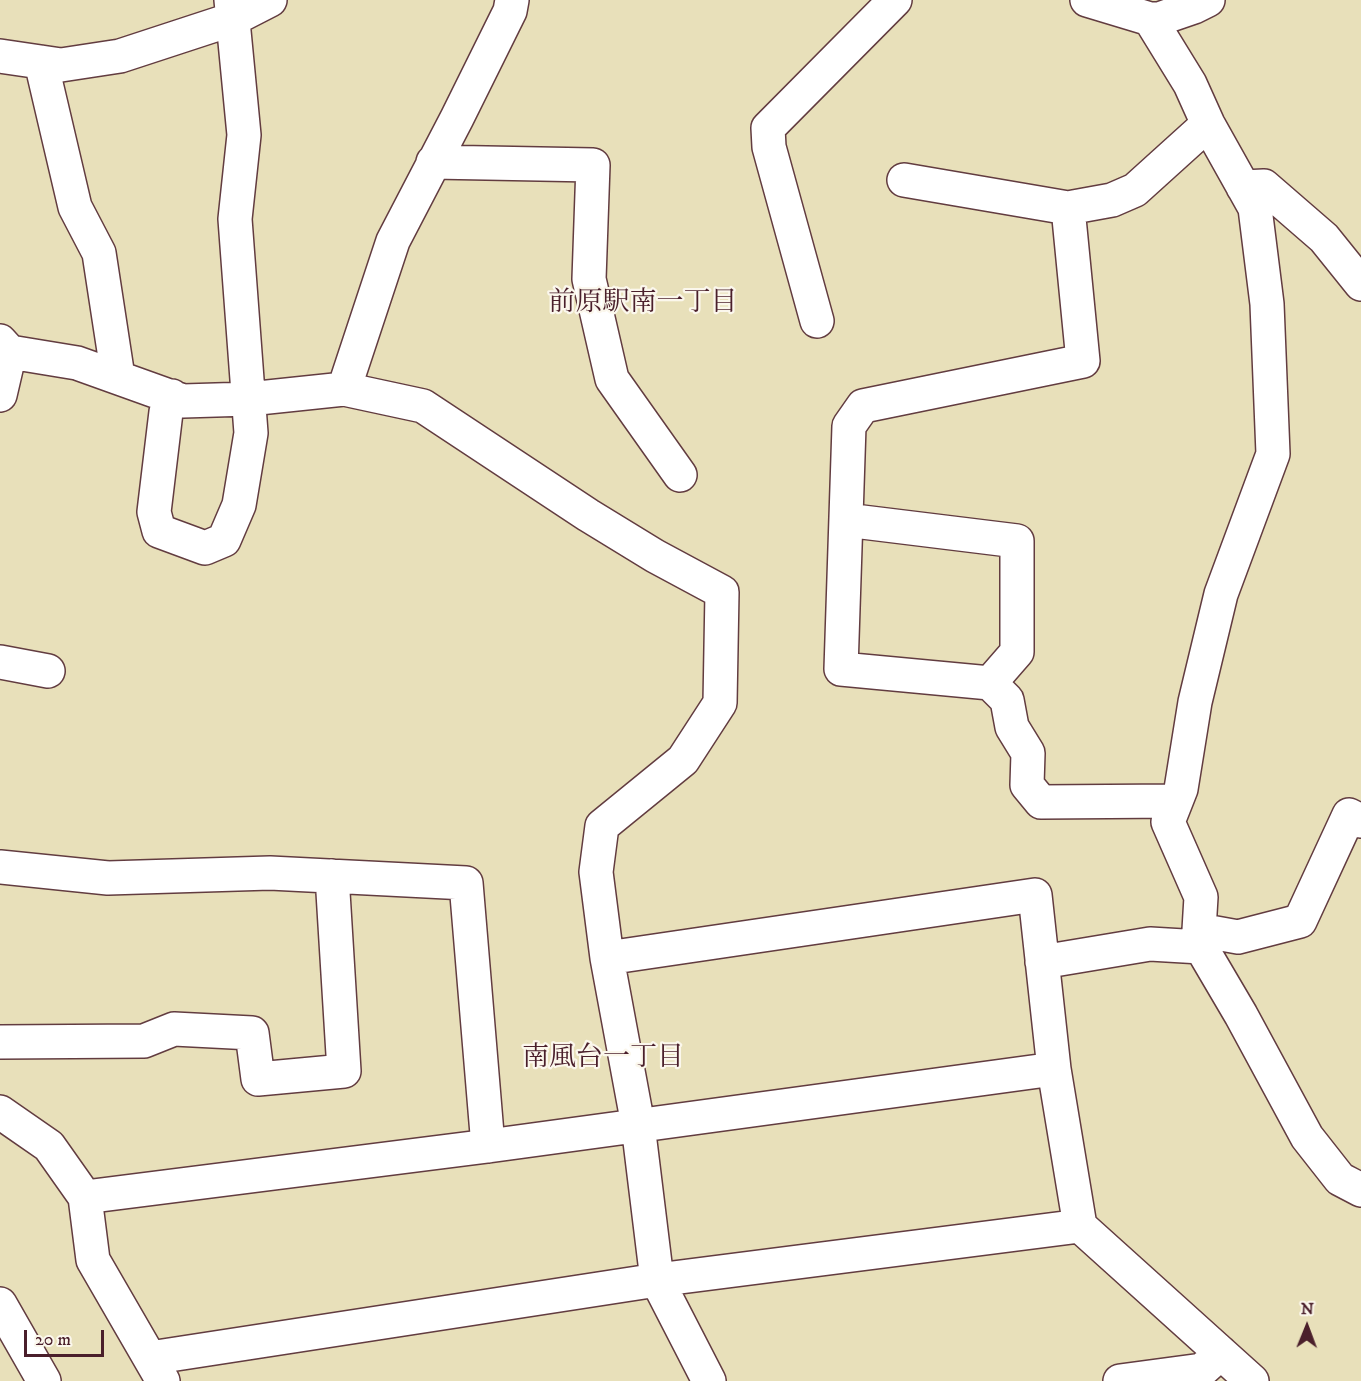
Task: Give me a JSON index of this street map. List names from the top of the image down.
{
  "districts": ["前原駅南一丁目", "南風台一丁目"],
  "scale_bar": "20 m",
  "north": "top"
}
